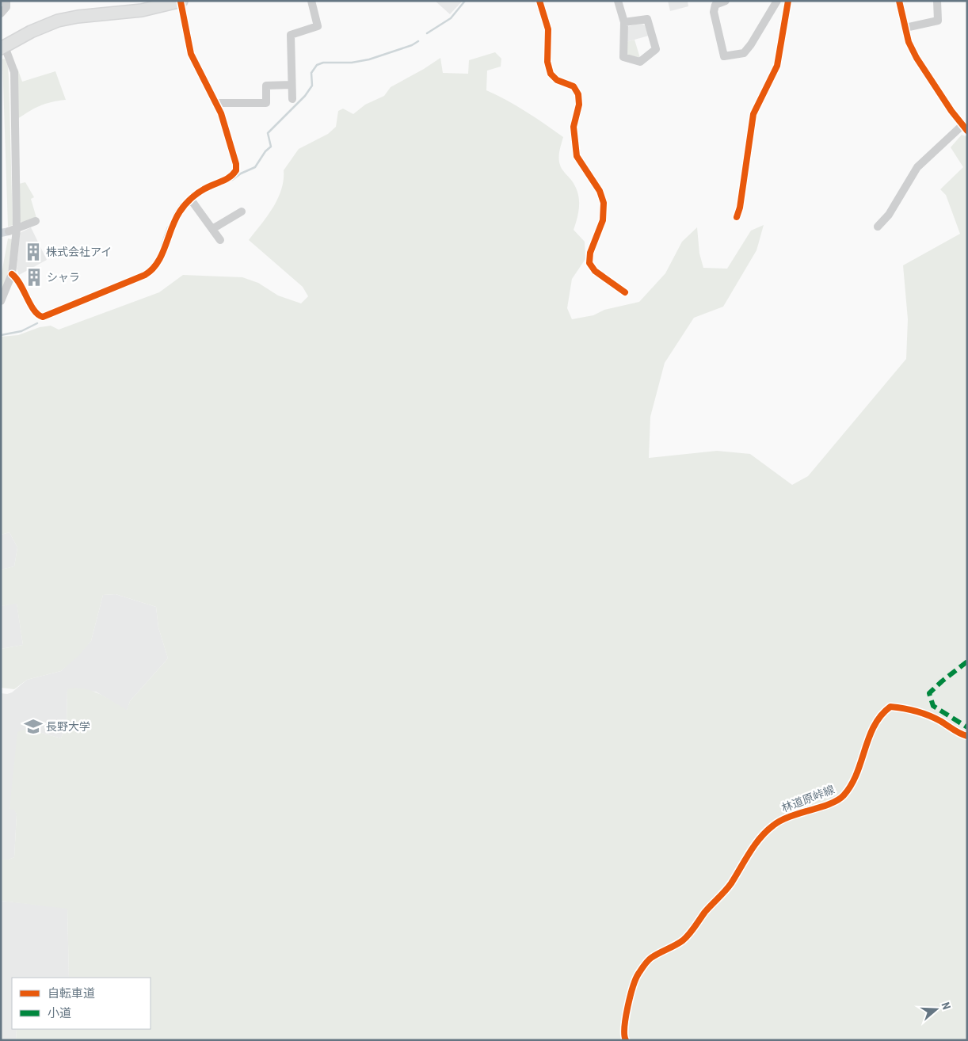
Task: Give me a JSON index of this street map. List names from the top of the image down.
{
  "streets": {
    "street": ["林道原峠線"]
  },
  "places": {
    "building": ["株式会社アイ", "シャラ"],
    "school or university": ["長野大学"]
  },
  "legend": ["自転車道", "小道"],
  "north": "right"
}
